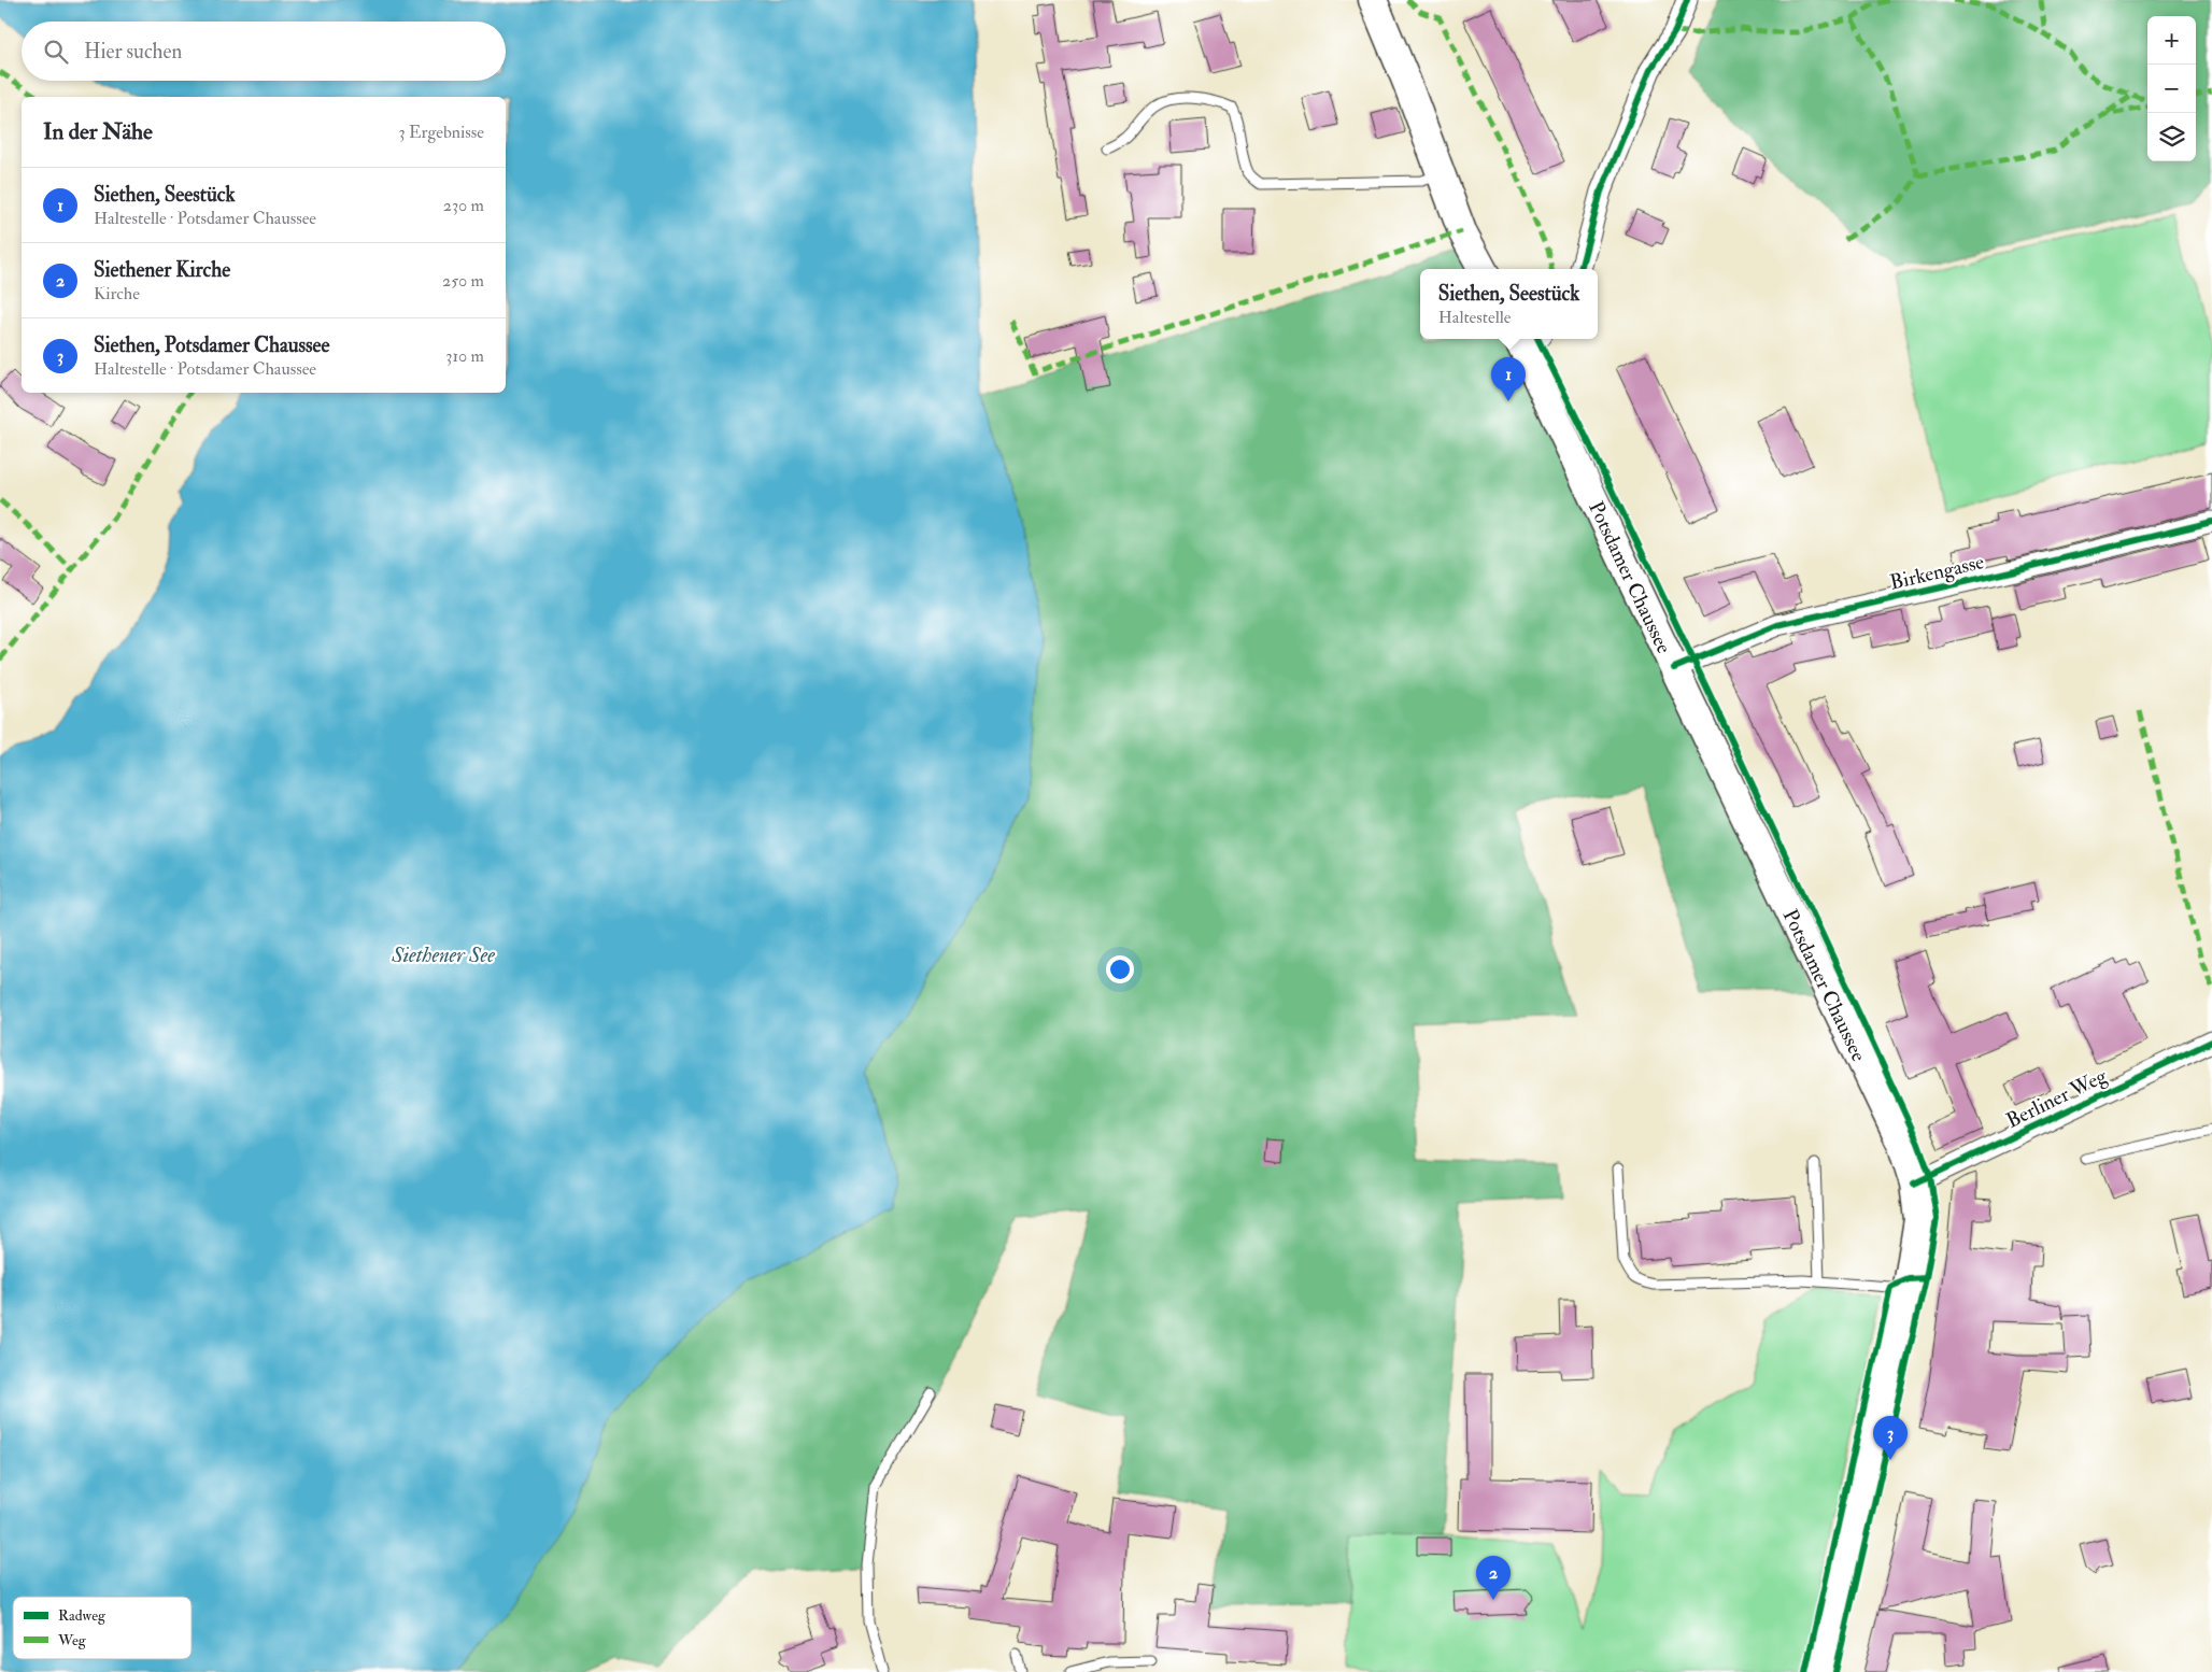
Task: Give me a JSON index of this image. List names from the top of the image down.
{
  "streets": {
    "main road": ["Potsdamer Chaussee"],
    "street": ["Birkengasse", "Berliner Weg"]
  },
  "crossings": [
    ["Birkengasse", "Potsdamer Chaussee"],
    ["Potsdamer Chaussee", "Berliner Weg"]
  ],
  "water": ["Siethener See"],
  "legend": ["Radweg", "Weg"],
  "page": {
    "map_buttons": ["+", "−"],
    "search": "Hier suchen",
    "heading": ["In der Nähe", "3 Ergebnisse"],
    "list": [
      {
        "mark": "1",
        "name": "Siethen, Seestück",
        "note": "Haltestelle · Potsdamer Chaussee",
        "value": "230 m"
      },
      {
        "mark": "2",
        "name": "Siethener Kirche",
        "note": "Kirche",
        "value": "250 m"
      },
      {
        "mark": "3",
        "name": "Siethen, Potsdamer Chaussee",
        "note": "Haltestelle · Potsdamer Chaussee",
        "value": "310 m"
      }
    ],
    "popup": ["Siethen, Seestück", "Haltestelle"],
    "pins": ["1", "3", "2"]
  }
}
